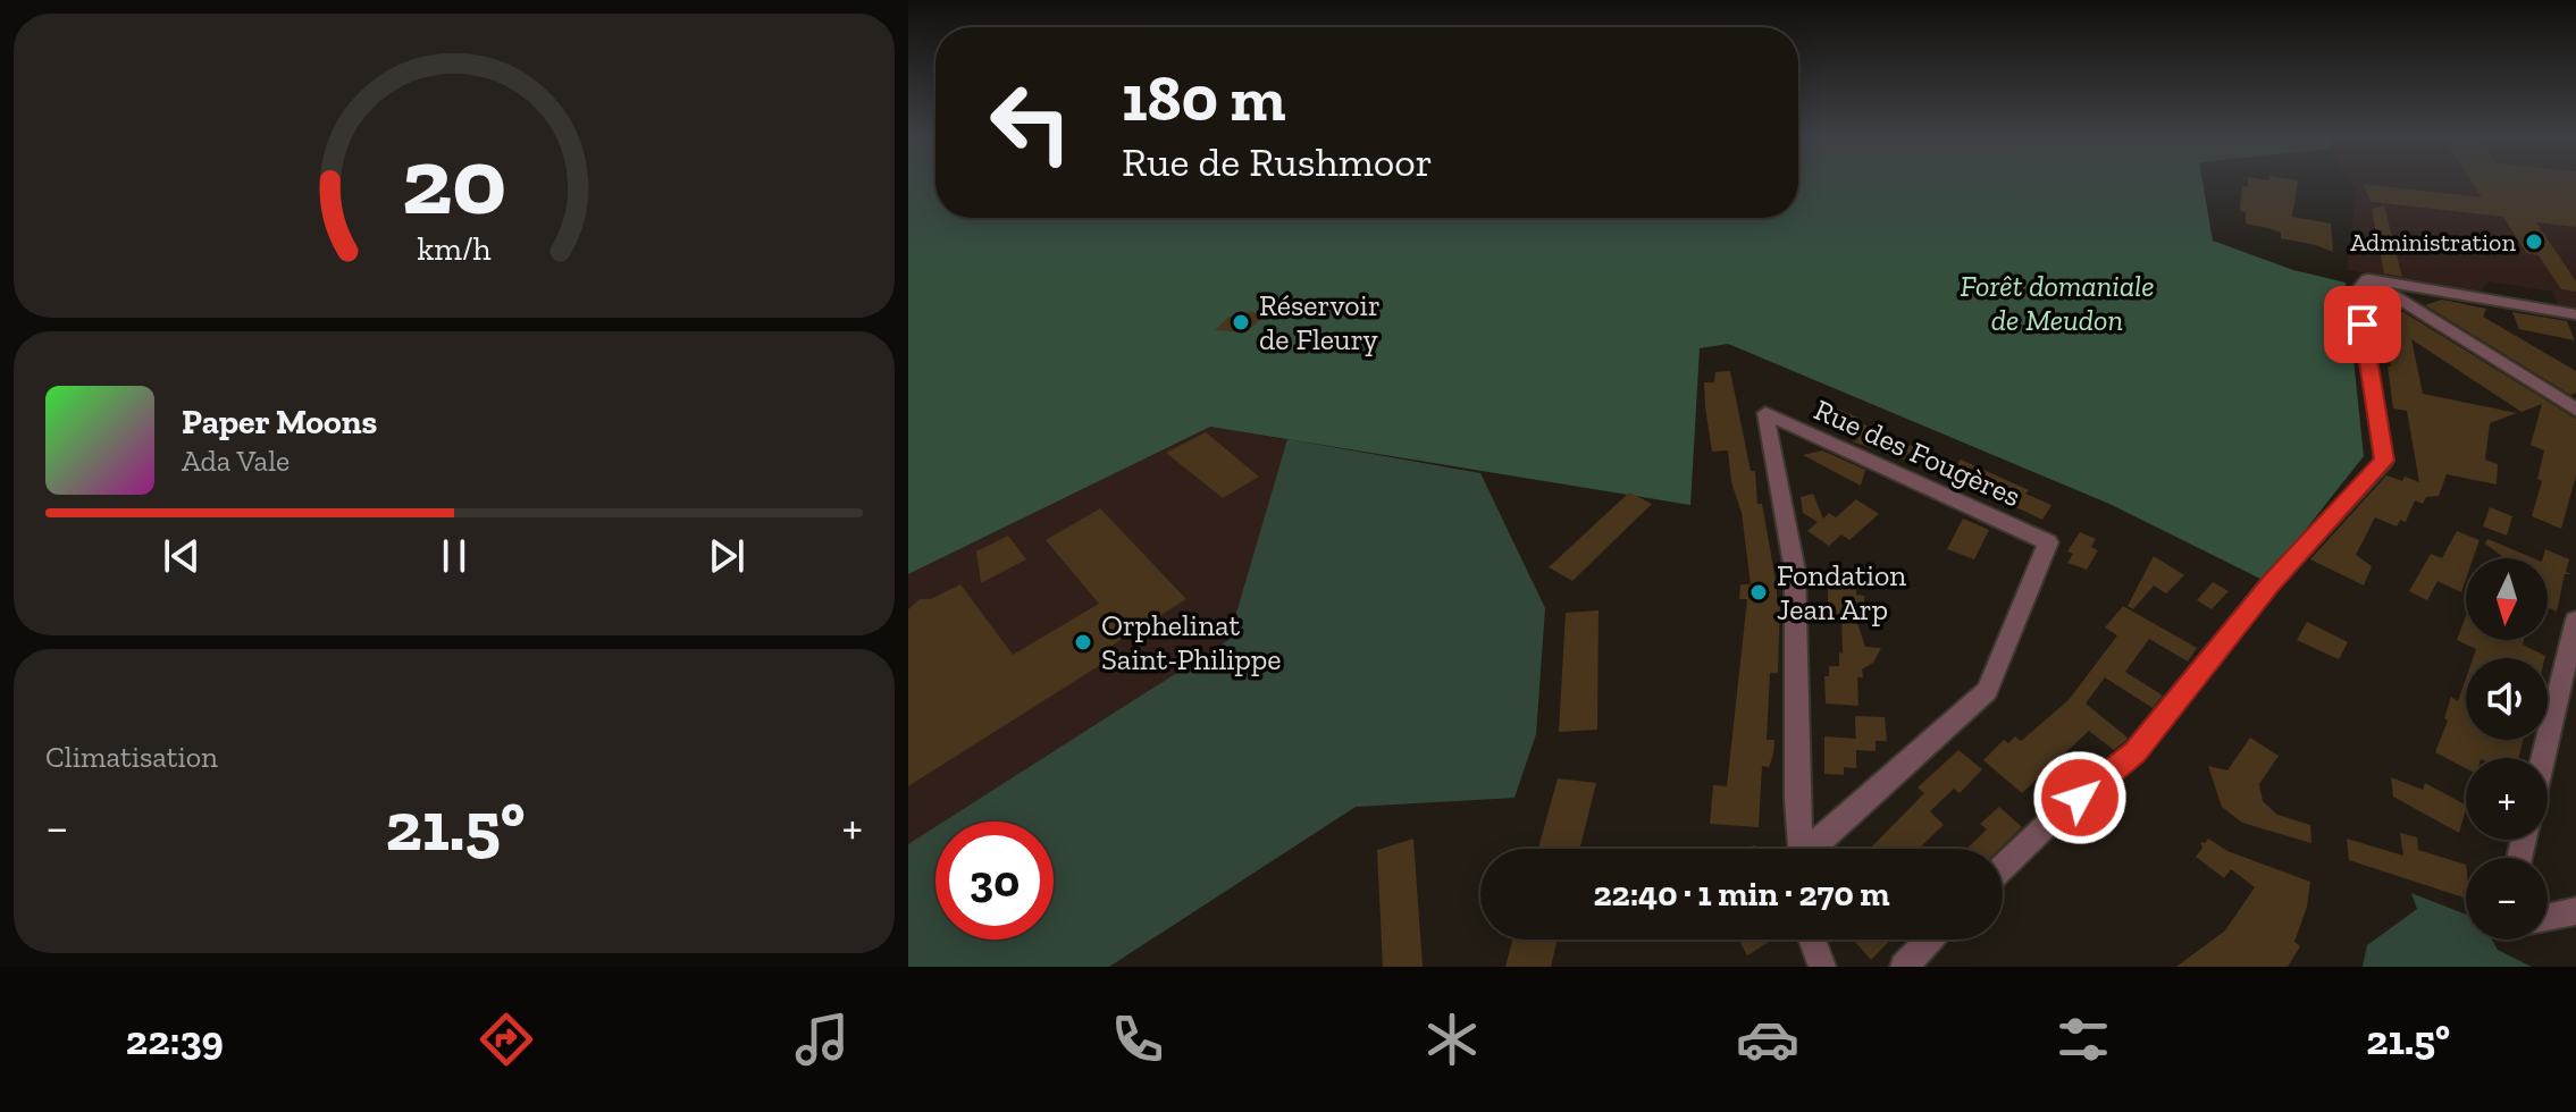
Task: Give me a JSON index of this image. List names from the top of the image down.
{
  "streets": {
    "street": ["Rue des Fougères"]
  },
  "parks": ["Forêt domaniale de Meudon"],
  "places": [
    "Administration",
    "Réservoir de Fleury",
    "Fondation Jean Arp",
    "Orphelinat Saint-Philippe"
  ],
  "north": "bottom",
  "page": {
    "turn": ["180 m", "Rue de Rushmoor"],
    "song": ["Paper Moons", "Ada Vale"],
    "map_buttons": ["+", "−"],
    "tile": "Climatisation",
    "heat": ["−", "21.5°", "+"],
    "limit": "30",
    "trip": "22:40 · 1 min · 270 m",
    "tabs": ["22:39", "21.5°"],
    "gauge": ["20", "km/h"]
  }
}
